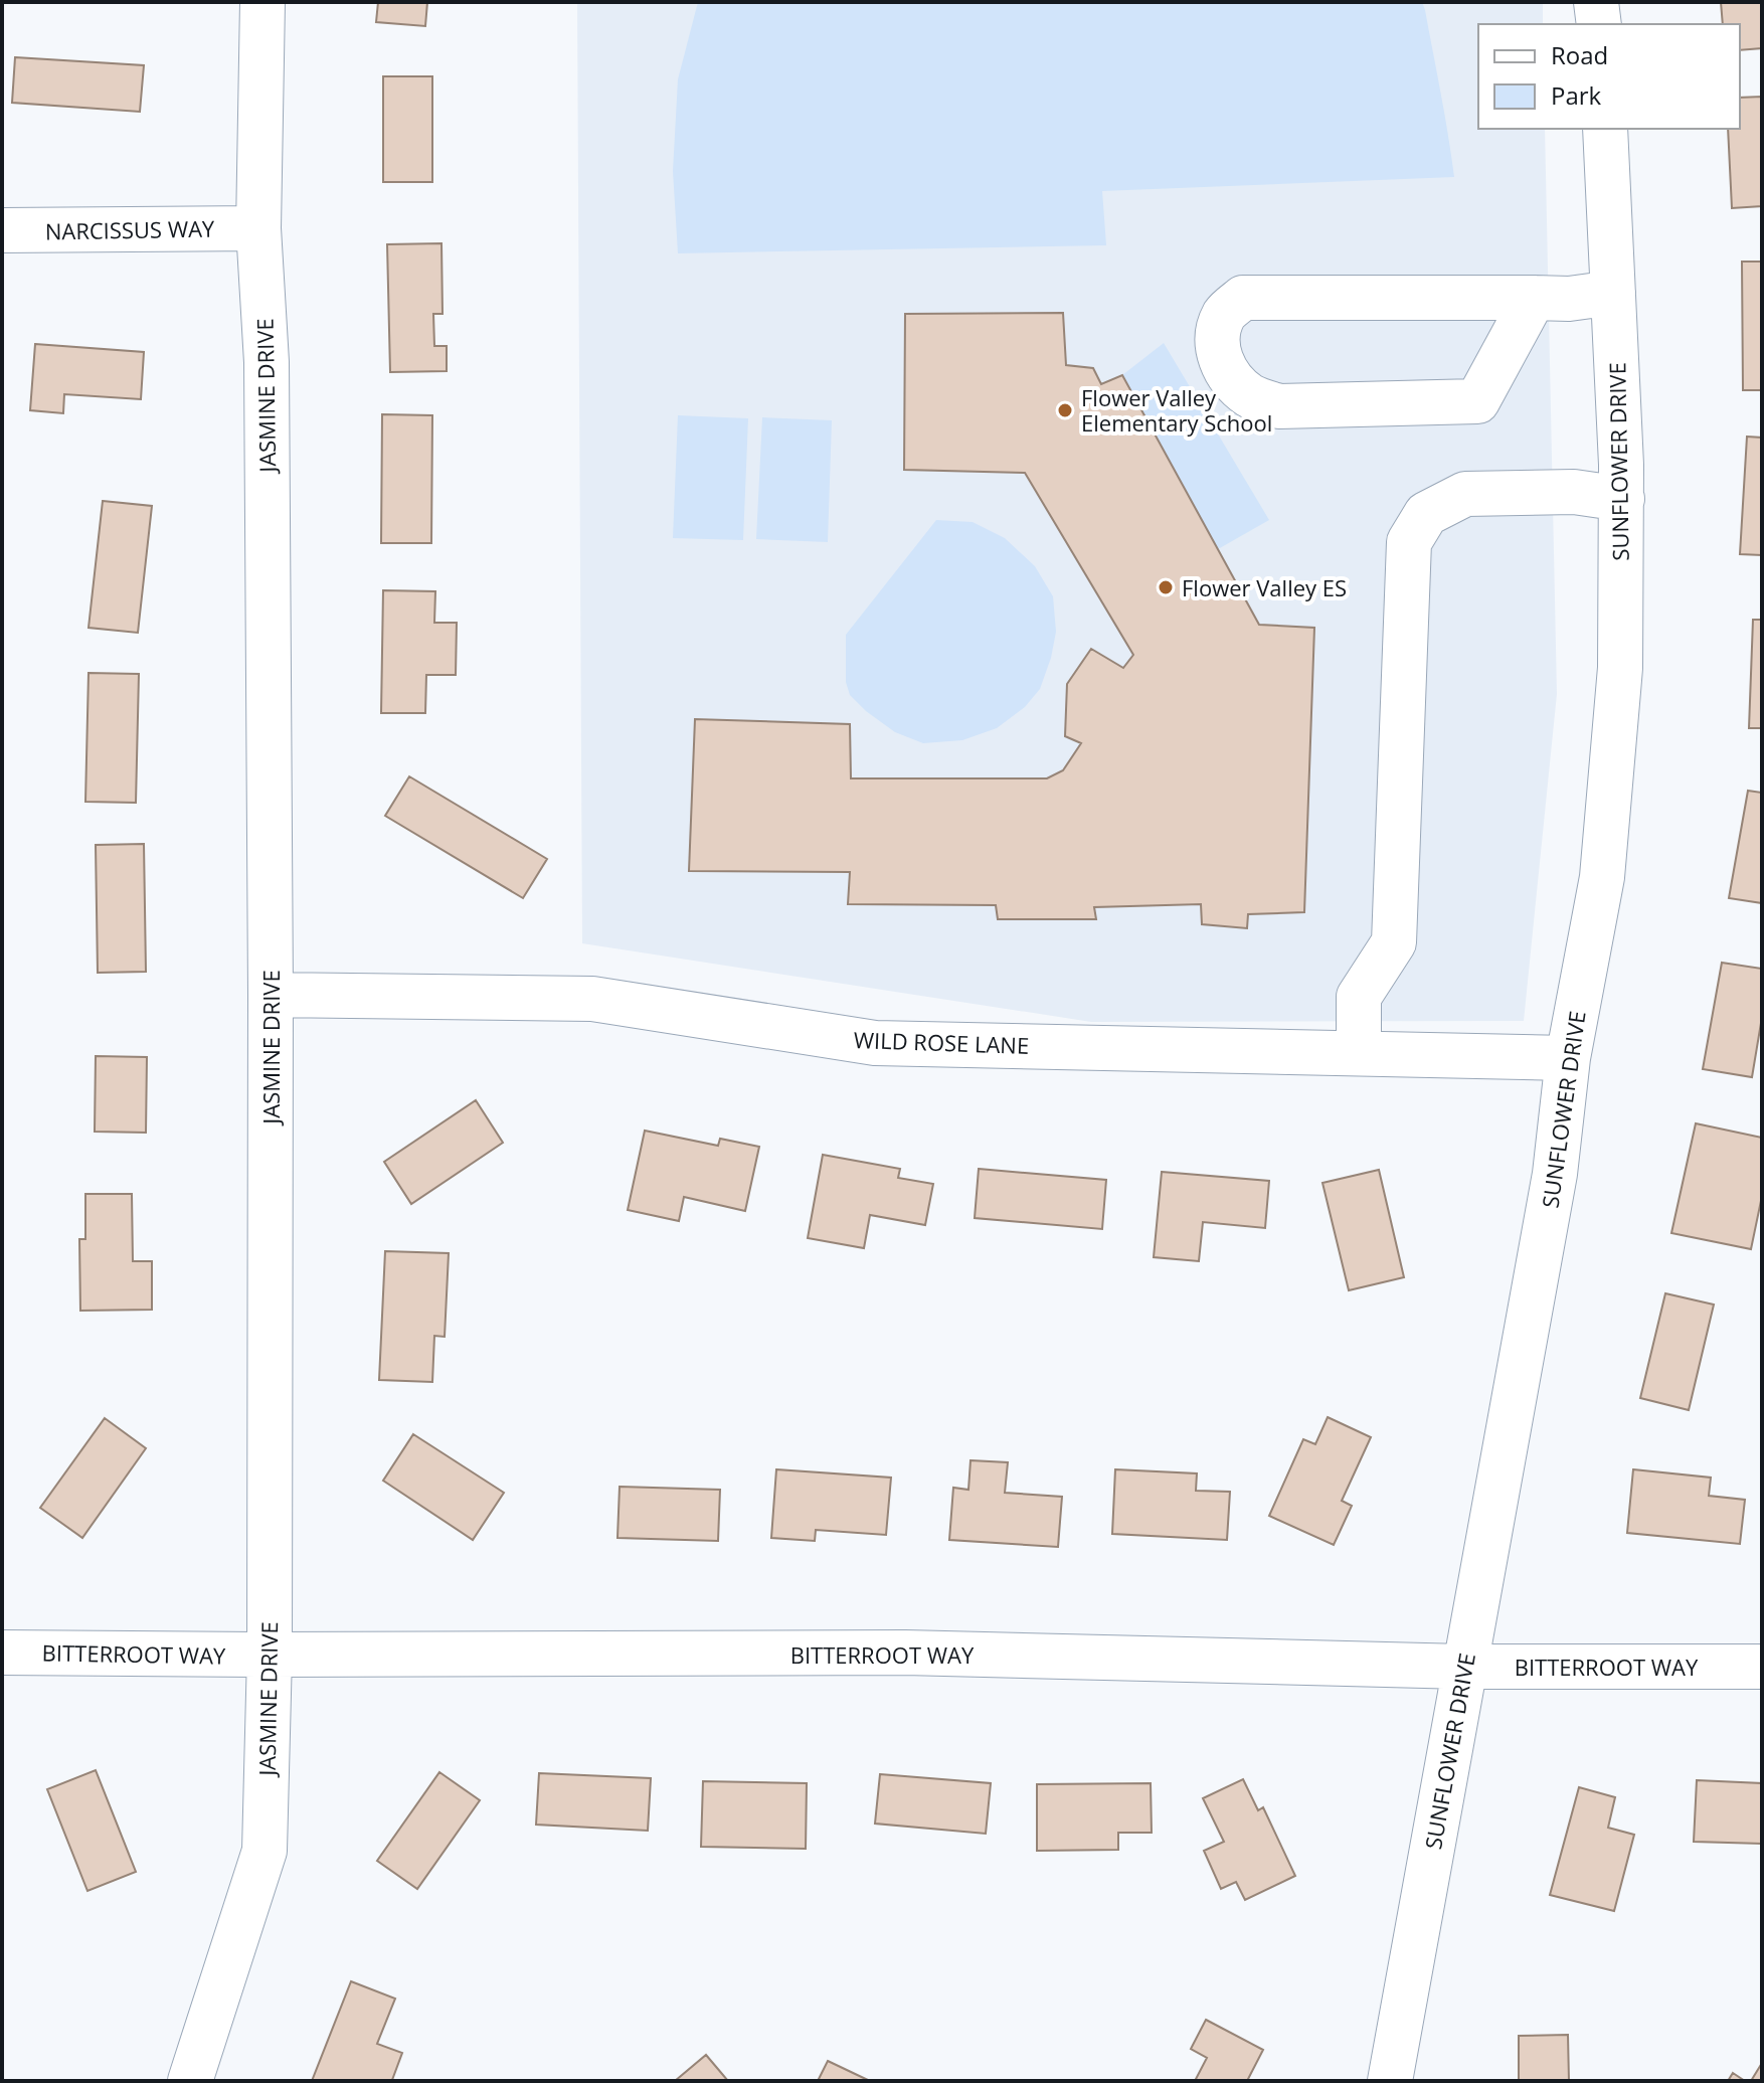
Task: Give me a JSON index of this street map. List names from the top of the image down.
{
  "streets": {
    "street": [
      "NARCISSUS WAY",
      "JASMINE DRIVE",
      "SUNFLOWER DRIVE",
      "WILD ROSE LANE",
      "BITTERROOT WAY"
    ]
  },
  "crossings": [
    ["NARCISSUS WAY", "JASMINE DRIVE"],
    ["JASMINE DRIVE", "WILD ROSE LANE"],
    ["JASMINE DRIVE", "BITTERROOT WAY"],
    ["SUNFLOWER DRIVE", "WILD ROSE LANE"],
    ["SUNFLOWER DRIVE", "BITTERROOT WAY"]
  ],
  "places": ["Flower Valley Elementary School", "Flower Valley ES"],
  "legend": ["Road", "Park"]
}
